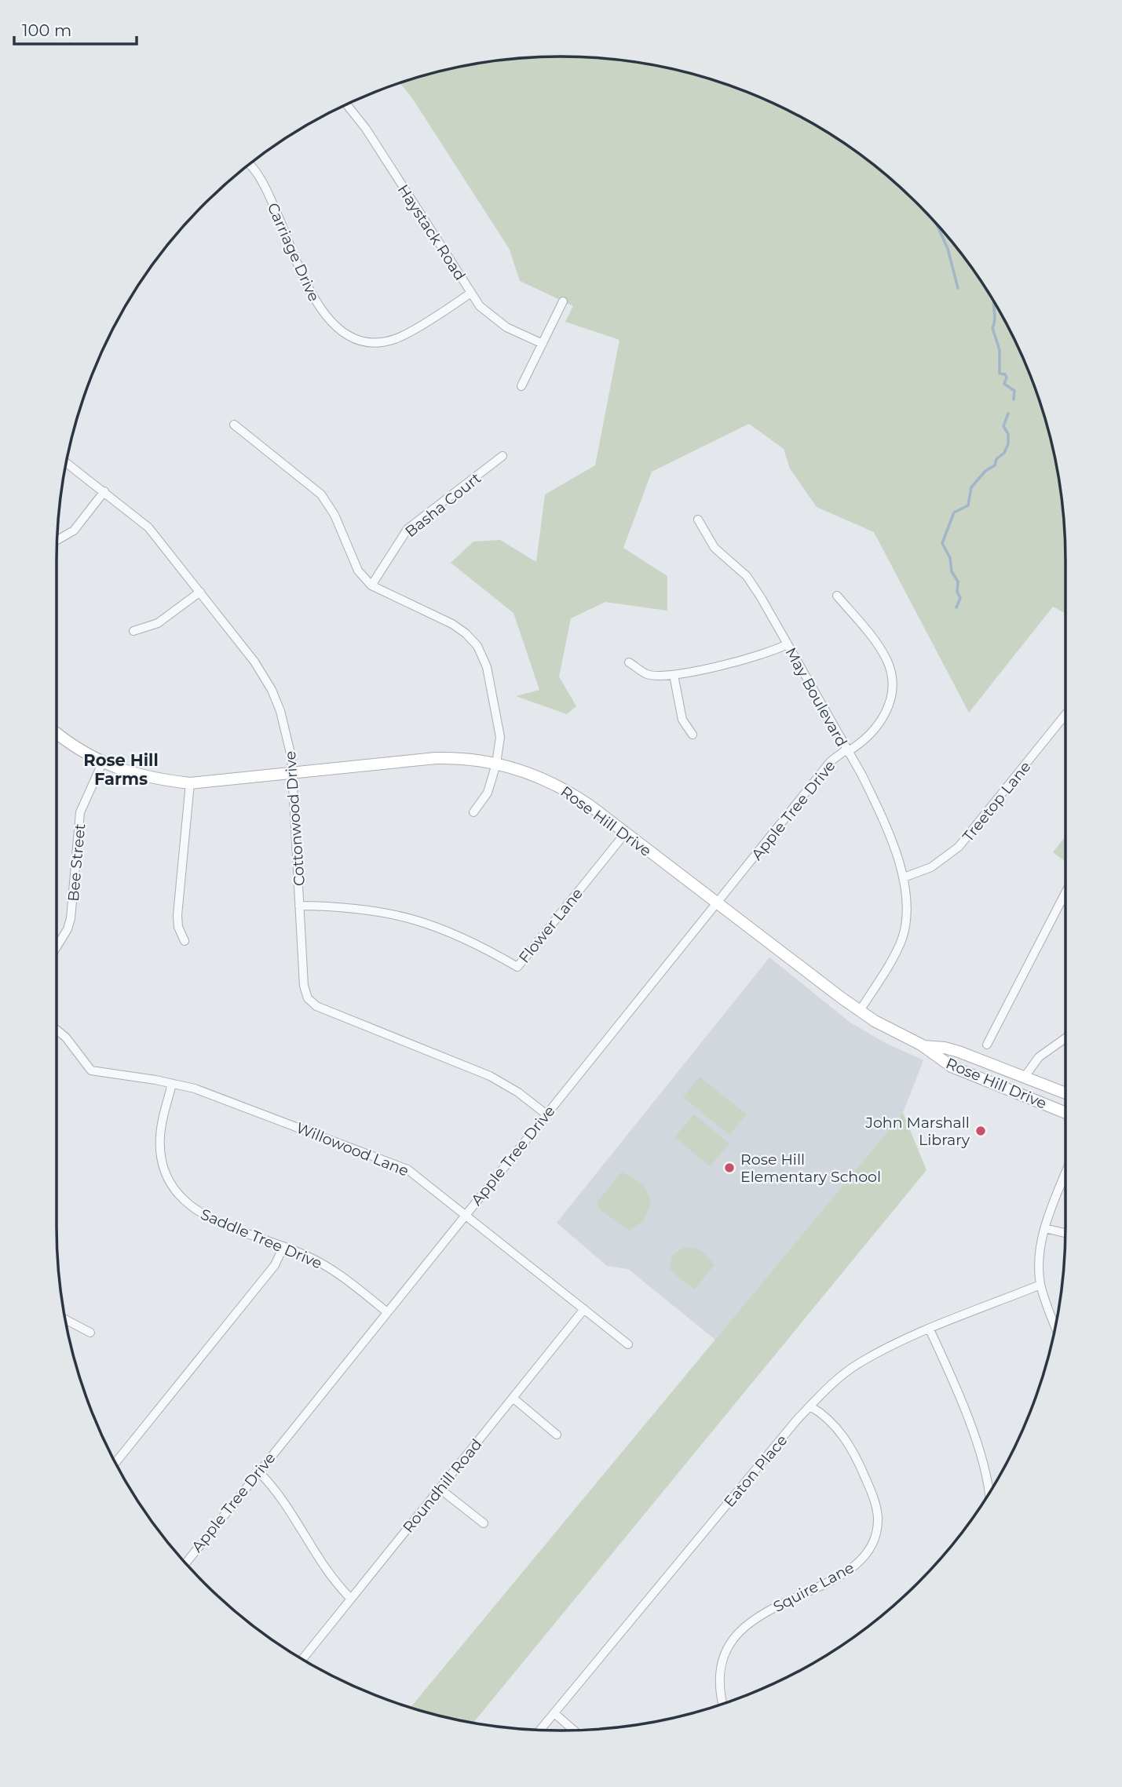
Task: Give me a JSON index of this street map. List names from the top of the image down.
{
  "streets": {
    "street": [
      "Haystack Road",
      "Carriage Drive",
      "Basha Court",
      "May Boulevard",
      "Treetop Lane",
      "Apple Tree Drive",
      "Cottonwood Drive",
      "Rose Hill Drive",
      "Bee Street",
      "Flower Lane",
      "Willowood Lane",
      "Saddle Tree Drive",
      "Eaton Place",
      "Roundhill Road",
      "Squire Lane"
    ]
  },
  "crossings": [
    ["Haystack Road", "Carriage Drive"],
    ["May Boulevard", "Treetop Lane"],
    ["May Boulevard", "Apple Tree Drive"],
    ["May Boulevard", "Rose Hill Drive"],
    ["Apple Tree Drive", "Cottonwood Drive"],
    ["Apple Tree Drive", "Rose Hill Drive"],
    ["Apple Tree Drive", "Willowood Lane"],
    ["Apple Tree Drive", "Saddle Tree Drive"],
    ["Cottonwood Drive", "Rose Hill Drive"],
    ["Cottonwood Drive", "Flower Lane"],
    ["Rose Hill Drive", "Bee Street"],
    ["Rose Hill Drive", "Flower Lane"],
    ["Willowood Lane", "Saddle Tree Drive"],
    ["Willowood Lane", "Roundhill Road"],
    ["Eaton Place", "Squire Lane"]
  ],
  "districts": ["Rose Hill Farms"],
  "places": ["John Marshall Library", "Rose Hill Elementary School"],
  "scale_bar": "100 m"
}
